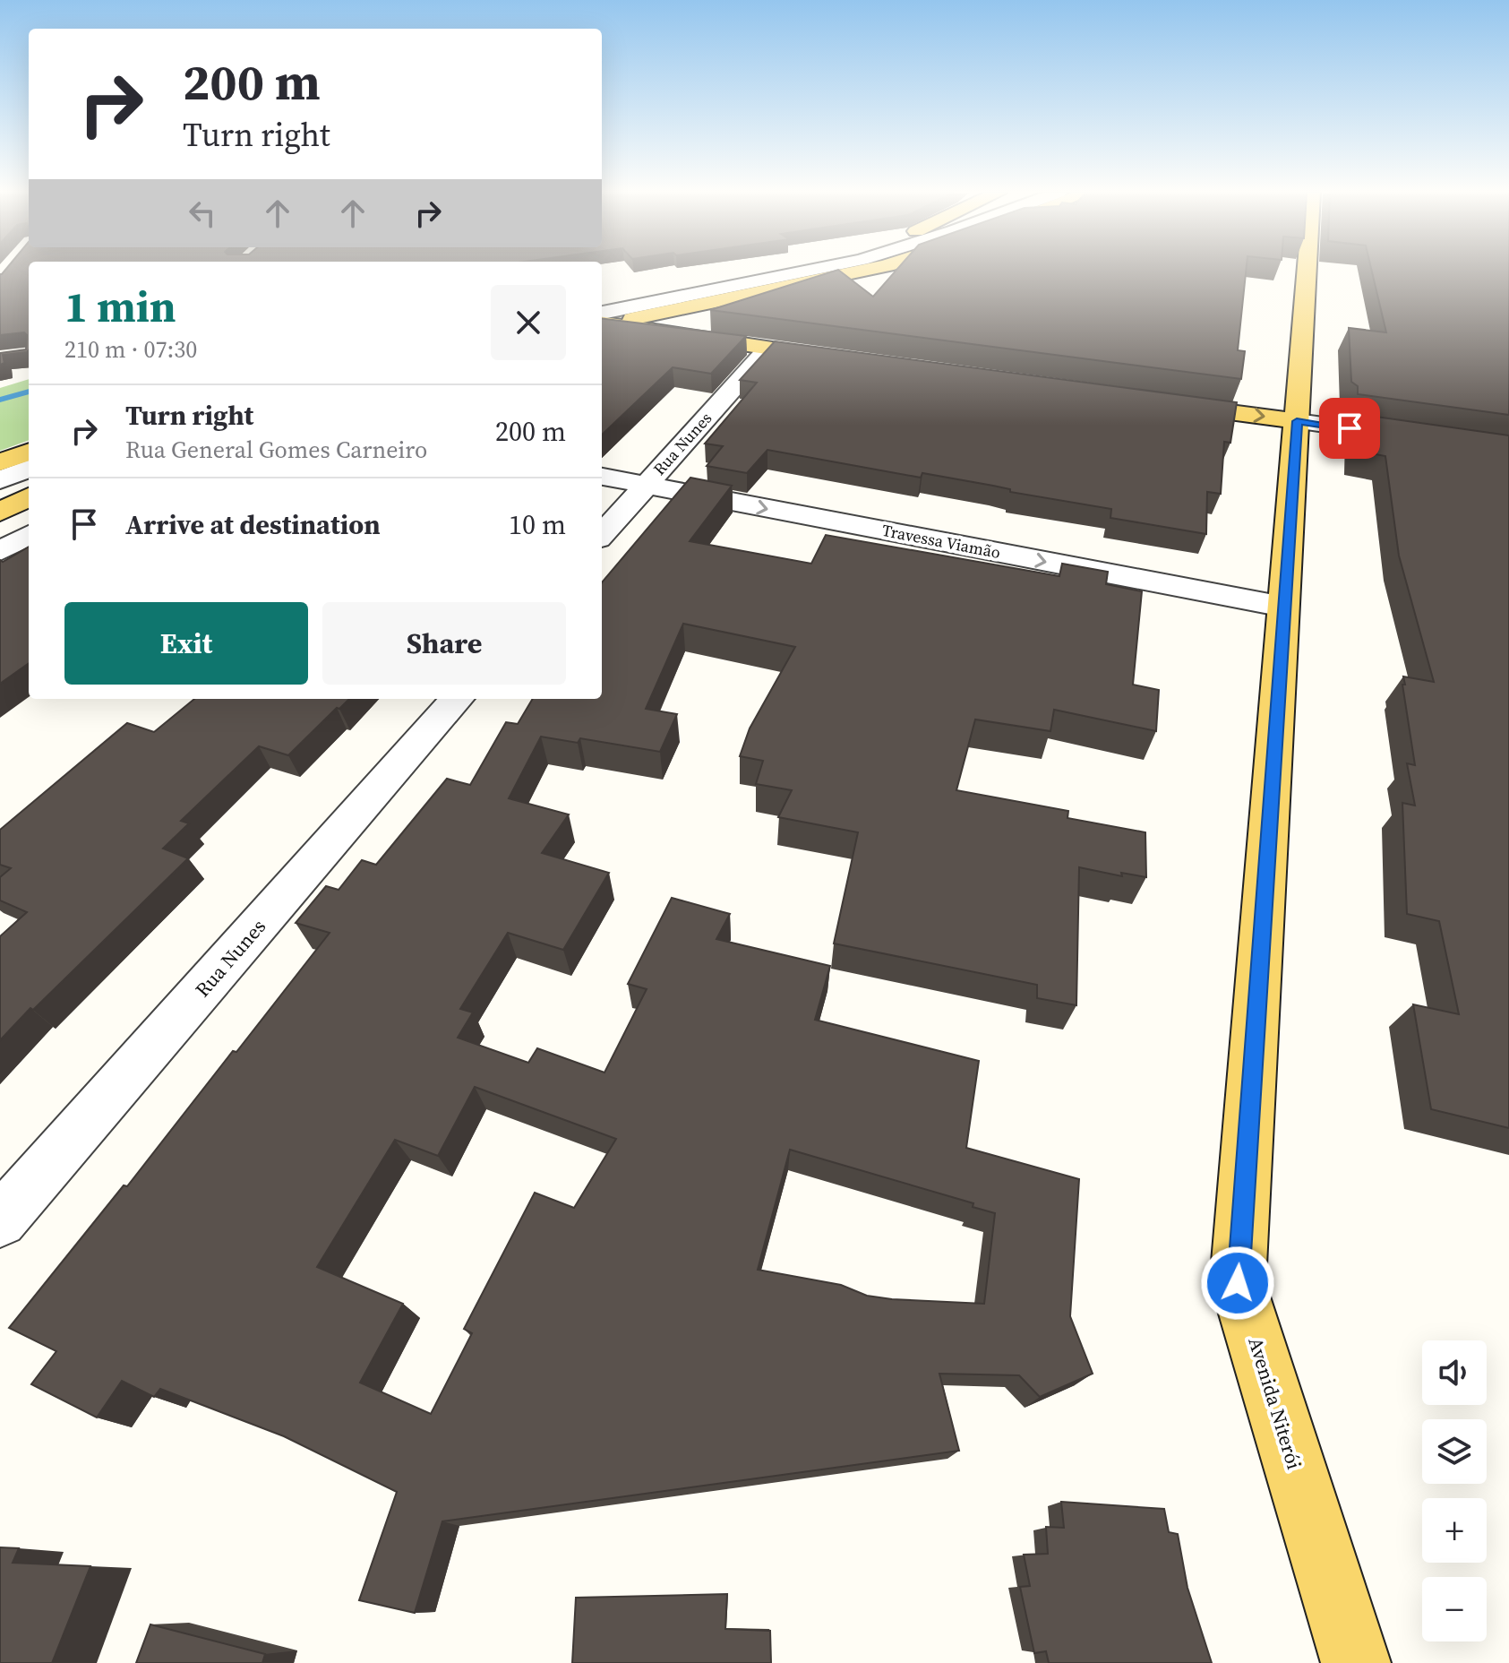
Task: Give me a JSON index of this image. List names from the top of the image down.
{
  "streets": {
    "main road": ["Avenida Niterói"],
    "street": ["Rua Nunes", "Travessa Viamão"]
  },
  "crossings": [
    ["Rua Nunes", "Travessa Viamão"],
    ["Travessa Viamão", "Avenida Niterói"]
  ],
  "one_way": ["Travessa Viamão"],
  "page": {
    "turn": ["200 m", "Turn right"],
    "heading": ["1 min", "210 m · 07:30"],
    "list": [
      {
        "name": "Turn right",
        "note": "Rua General Gomes Carneiro",
        "value": "200 m"
      },
      {
        "name": "Arrive at destination",
        "value": "10 m"
      }
    ],
    "buttons": ["Exit", "Share"],
    "map_buttons": ["+", "−"]
  }
}
